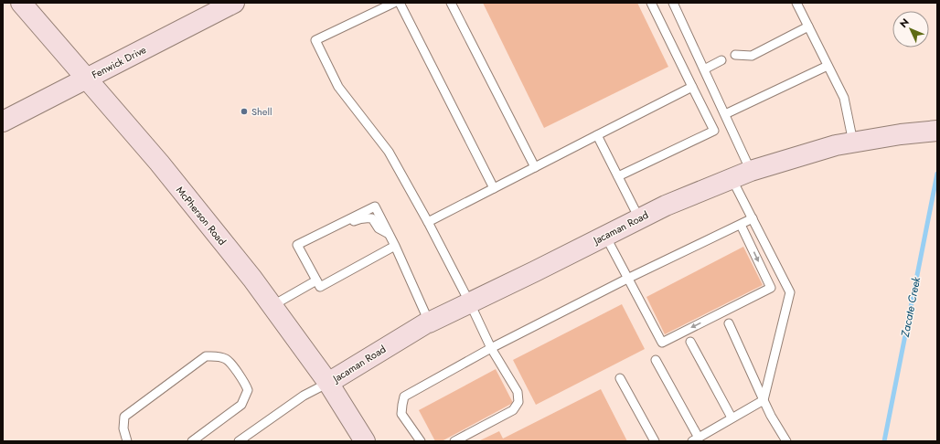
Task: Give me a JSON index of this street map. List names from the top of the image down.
{
  "streets": {
    "main road": ["Fenwick Drive", "McPherson Road", "Jacaman Road"]
  },
  "crossings": [
    ["Fenwick Drive", "McPherson Road"],
    ["McPherson Road", "Jacaman Road"]
  ],
  "water": ["Zacate Creek"],
  "places": ["Shell"],
  "north": "top left"
}
